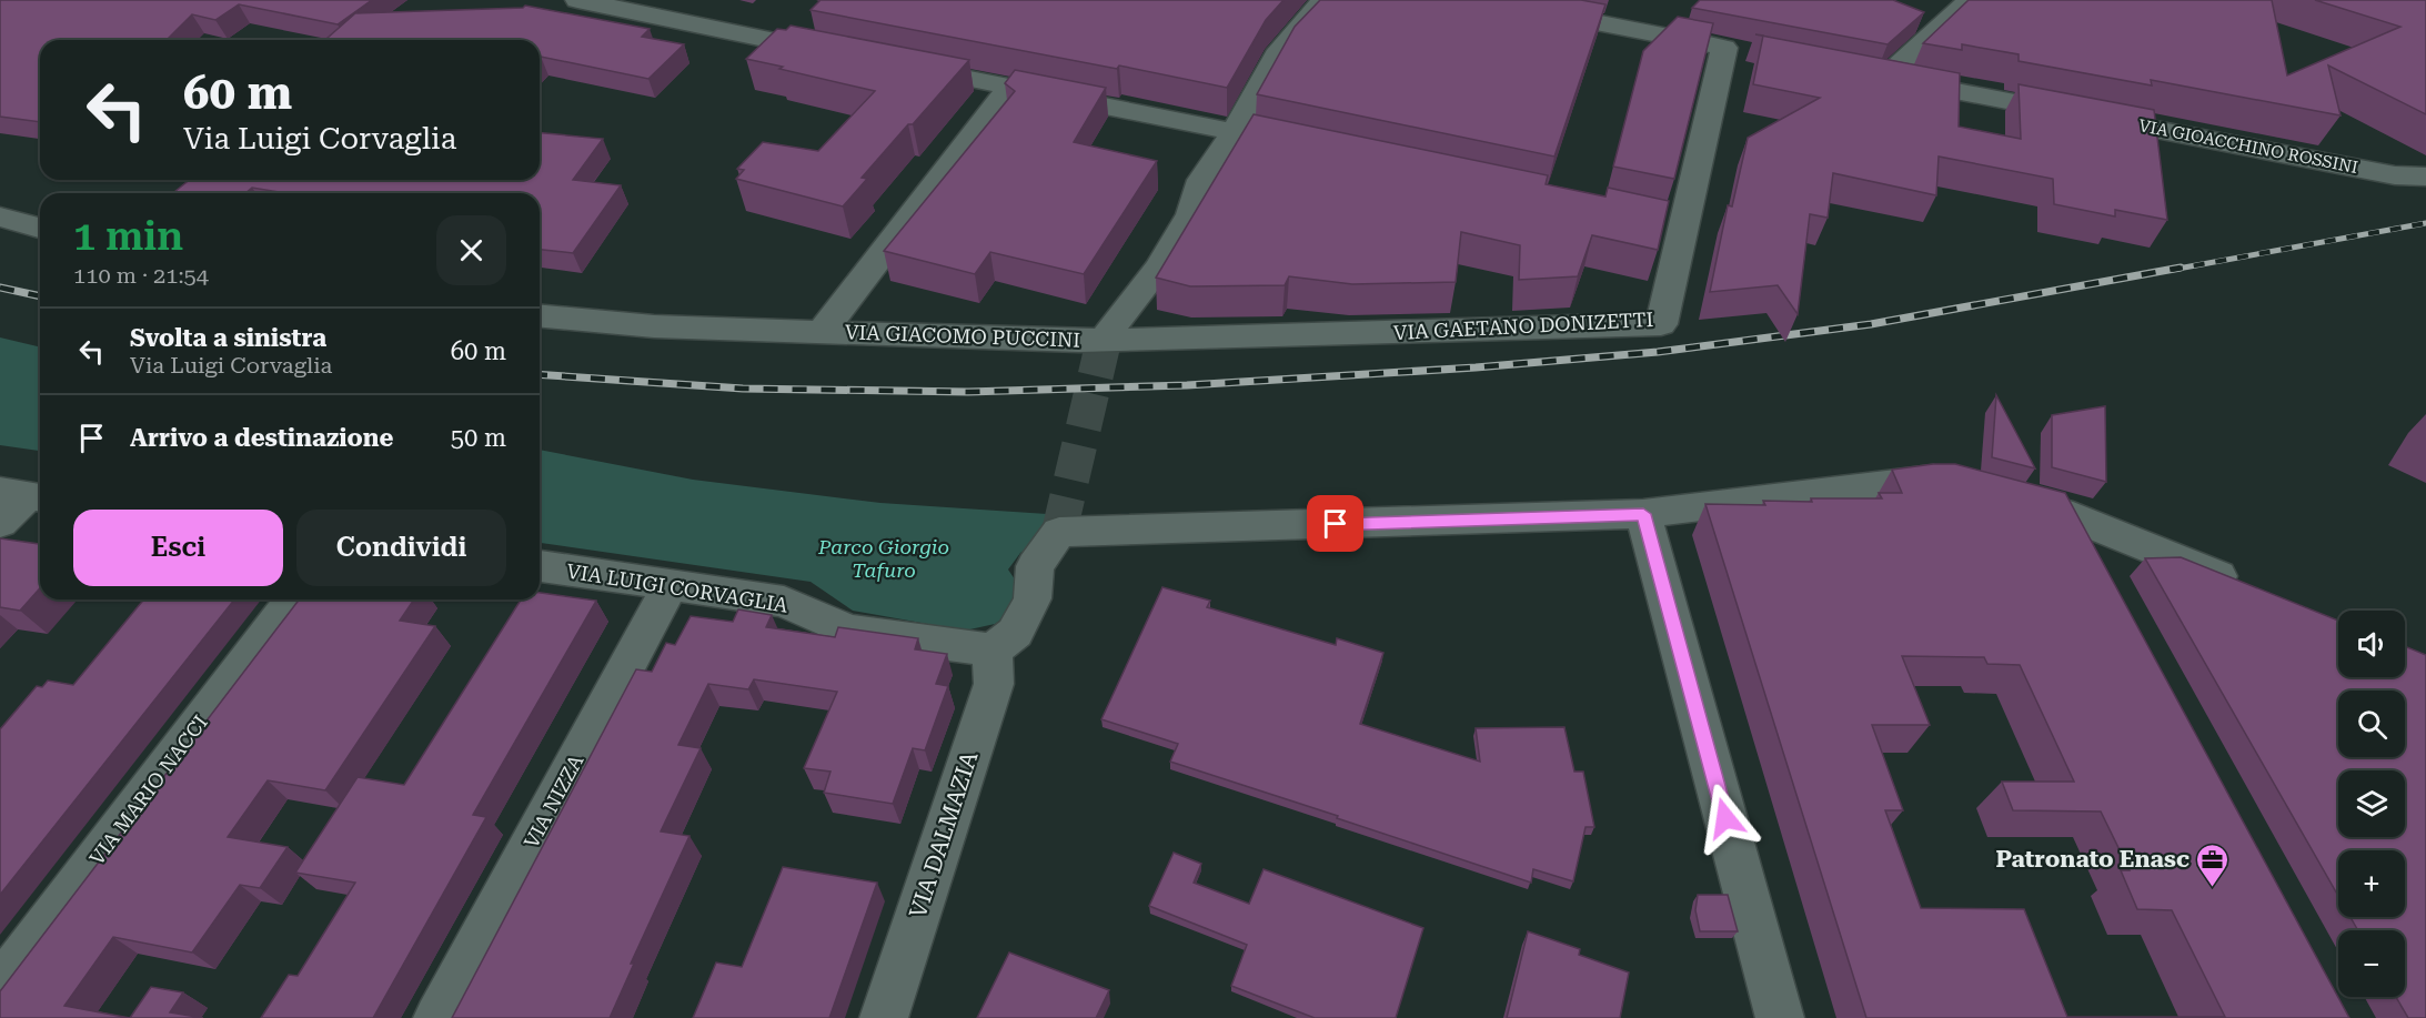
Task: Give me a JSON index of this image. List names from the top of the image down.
{
  "streets": {
    "street": [
      "VIA GIOACCHINO ROSSINI",
      "VIA GAETANO DONIZETTI",
      "VIA GIACOMO PUCCINI",
      "VIA LUIGI CORVAGLIA",
      "VIA MARIO NACCI",
      "VIA NIZZA",
      "VIA DALMAZIA"
    ]
  },
  "crossings": [
    ["VIA GAETANO DONIZETTI", "VIA GIACOMO PUCCINI"],
    ["VIA LUIGI CORVAGLIA", "VIA NIZZA"],
    ["VIA LUIGI CORVAGLIA", "VIA DALMAZIA"]
  ],
  "parks": ["Parco Giorgio Tafuro"],
  "places": {
    "office": ["Patronato Enasc"]
  },
  "page": {
    "turn": ["60 m", "Via Luigi Corvaglia"],
    "heading": ["1 min", "110 m · 21:54"],
    "list": [
      {
        "name": "Svolta a sinistra",
        "note": "Via Luigi Corvaglia",
        "value": "60 m"
      },
      {
        "name": "Arrivo a destinazione",
        "value": "50 m"
      }
    ],
    "buttons": ["Esci", "Condividi"],
    "map_buttons": ["+", "−"]
  }
}
